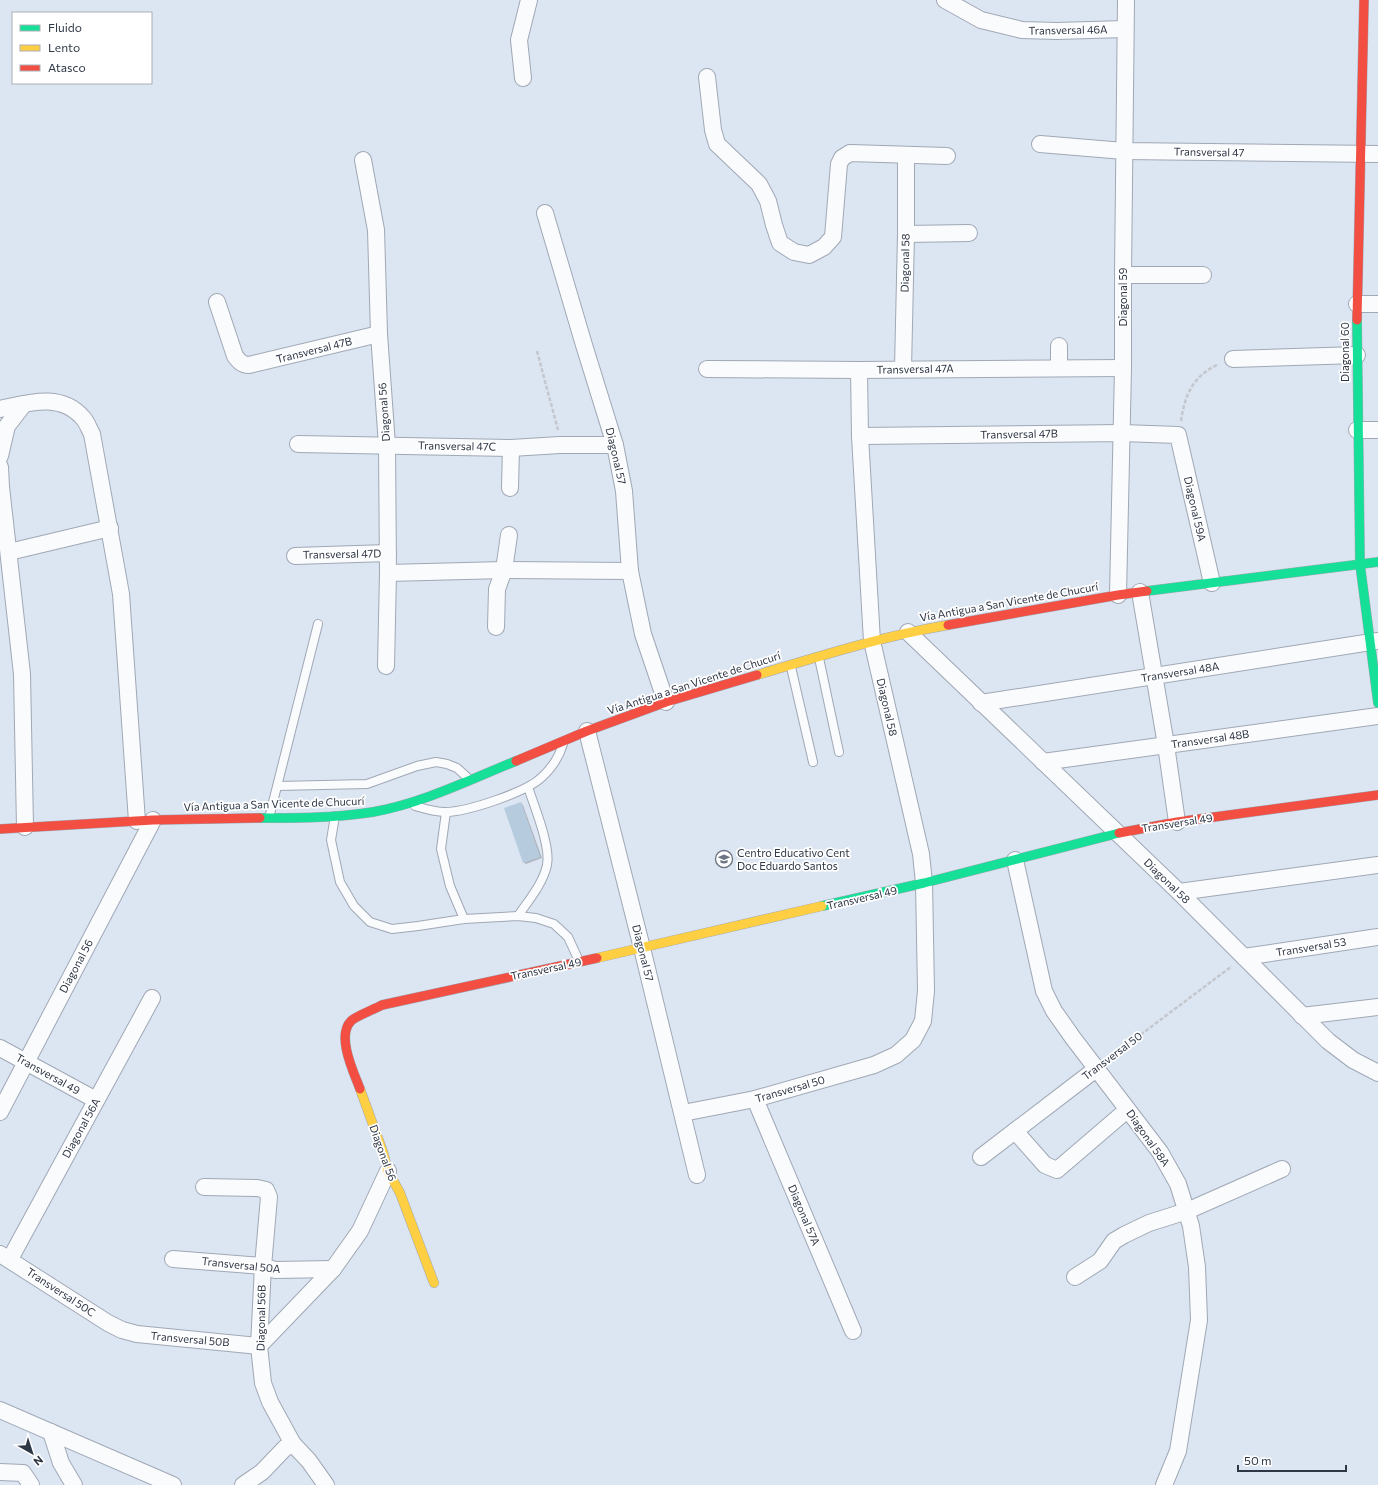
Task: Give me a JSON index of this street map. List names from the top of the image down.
{
  "streets": {
    "street": [
      "Transversal 46A",
      "Transversal 47",
      "Diagonal 58",
      "Diagonal 59",
      "Transversal 47B",
      "Diagonal 60",
      "Transversal 47A",
      "Diagonal 56",
      "Transversal 47C",
      "Diagonal 57",
      "Diagonal 59A",
      "Transversal 47D",
      "Vía Antigua a San Vicente de Chucurí",
      "Transversal 48A",
      "Transversal 48B",
      "Transversal 49",
      "Transversal 53",
      "Transversal 50",
      "Diagonal 56A",
      "Diagonal 58A",
      "Diagonal 57A",
      "Transversal 50A",
      "Transversal 50C",
      "Diagonal 56B",
      "Transversal 50B"
    ]
  },
  "crossings": [
    ["Transversal 46A", "Diagonal 59"],
    ["Transversal 47", "Diagonal 59"],
    ["Transversal 47", "Diagonal 60"],
    ["Diagonal 58", "Transversal 47B"],
    ["Diagonal 58", "Transversal 47A"],
    ["Diagonal 58", "Vía Antigua a San Vicente de Chucurí"],
    ["Diagonal 58", "Transversal 48A"],
    ["Diagonal 58", "Transversal 48B"],
    ["Diagonal 58", "Transversal 49"],
    ["Diagonal 58", "Transversal 53"],
    ["Diagonal 58", "Transversal 50"],
    ["Diagonal 59", "Transversal 47B"],
    ["Diagonal 59", "Transversal 47A"],
    ["Diagonal 59", "Vía Antigua a San Vicente de Chucurí"],
    ["Transversal 47B", "Diagonal 56"],
    ["Transversal 47B", "Diagonal 59A"],
    ["Diagonal 60", "Vía Antigua a San Vicente de Chucurí"],
    ["Diagonal 60", "Transversal 48A"],
    ["Diagonal 56", "Transversal 47C"],
    ["Diagonal 56", "Transversal 47D"],
    ["Diagonal 56", "Vía Antigua a San Vicente de Chucurí"],
    ["Diagonal 56", "Transversal 49"],
    ["Transversal 47C", "Diagonal 57"],
    ["Diagonal 57", "Vía Antigua a San Vicente de Chucurí"],
    ["Diagonal 57", "Transversal 49"],
    ["Diagonal 57", "Transversal 50"],
    ["Diagonal 59A", "Vía Antigua a San Vicente de Chucurí"],
    ["Transversal 49", "Diagonal 56A"],
    ["Transversal 49", "Diagonal 58A"],
    ["Transversal 53", "Transversal 50"],
    ["Transversal 50", "Diagonal 58A"],
    ["Transversal 50", "Diagonal 57A"],
    ["Diagonal 56A", "Transversal 50C"],
    ["Transversal 50A", "Diagonal 56B"],
    ["Transversal 50C", "Transversal 50B"],
    ["Diagonal 56B", "Transversal 50B"]
  ],
  "places": {
    "school or university": ["Centro Educativo Cent Doc Eduardo Santos"]
  },
  "legend": ["Fluido", "Lento", "Atasco"],
  "scale_bar": "50 m",
  "north": "bottom right"
}
